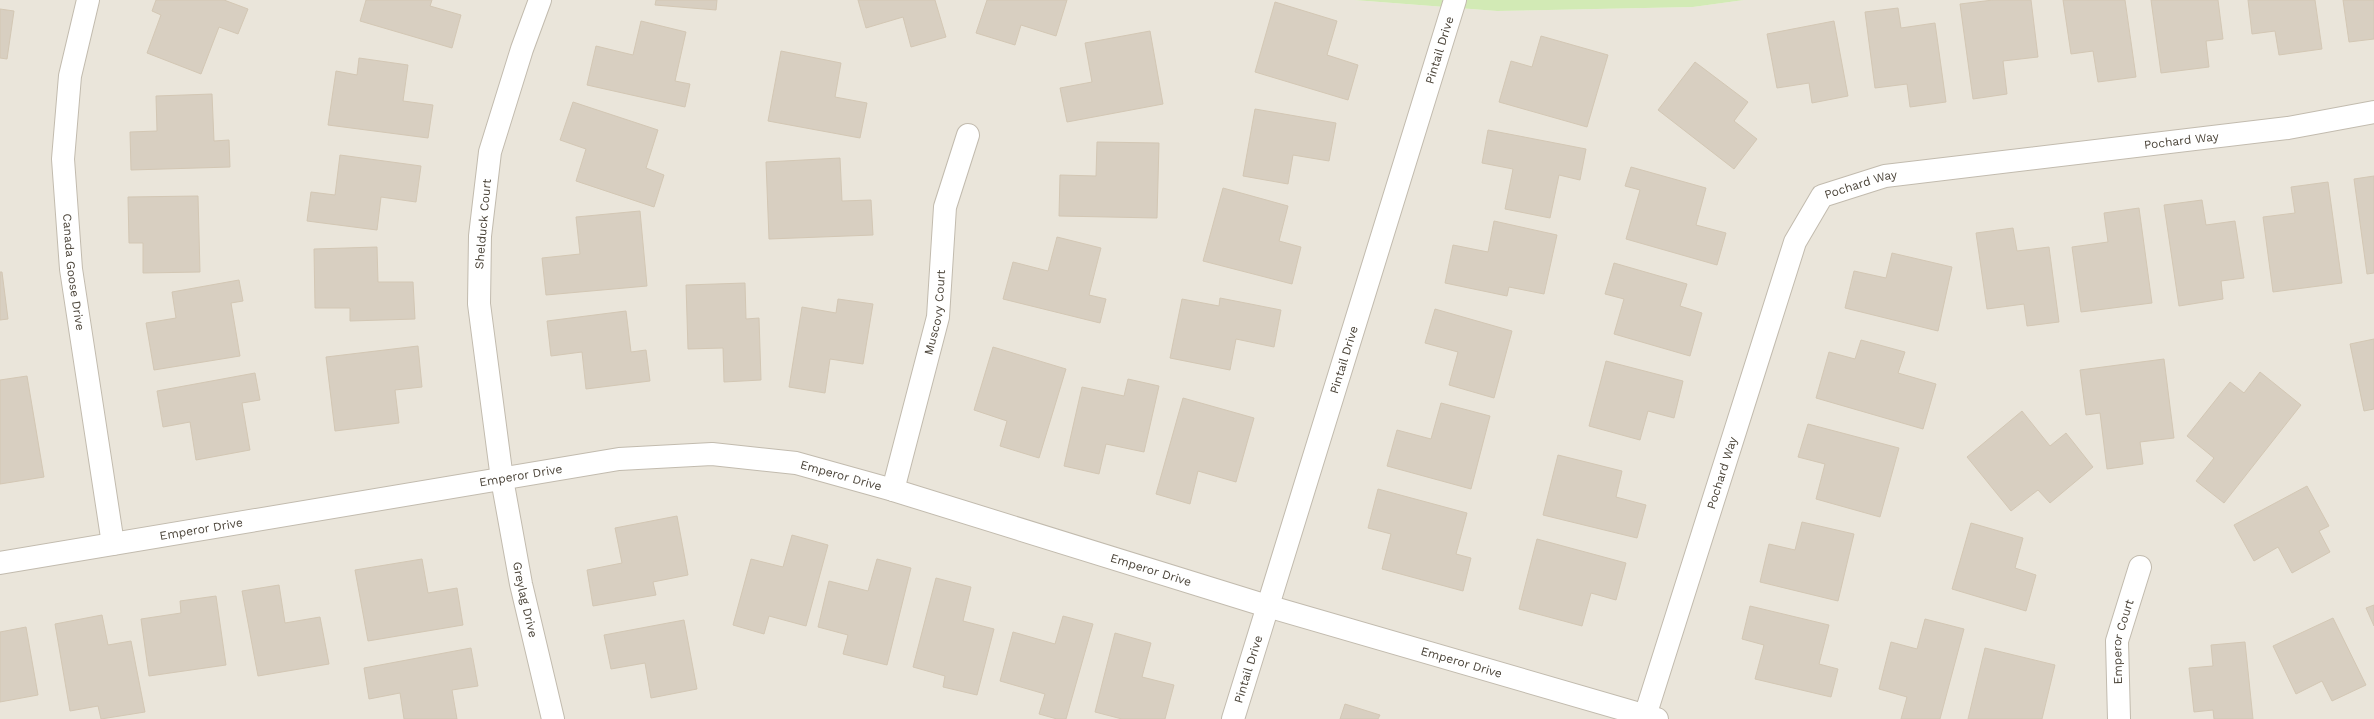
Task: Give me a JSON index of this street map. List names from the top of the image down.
{
  "streets": {
    "street": [
      "Pintail Drive",
      "Pochard Way",
      "Shelduck Court",
      "Canada Goose Drive",
      "Muscovy Court",
      "Emperor Drive",
      "Greylag Drive",
      "Emperor Court"
    ]
  },
  "crossings": [
    ["Pintail Drive", "Emperor Drive"],
    ["Pochard Way", "Emperor Drive"],
    ["Shelduck Court", "Emperor Drive"],
    ["Shelduck Court", "Greylag Drive"],
    ["Canada Goose Drive", "Emperor Drive"],
    ["Muscovy Court", "Emperor Drive"],
    ["Emperor Drive", "Greylag Drive"]
  ]
}
